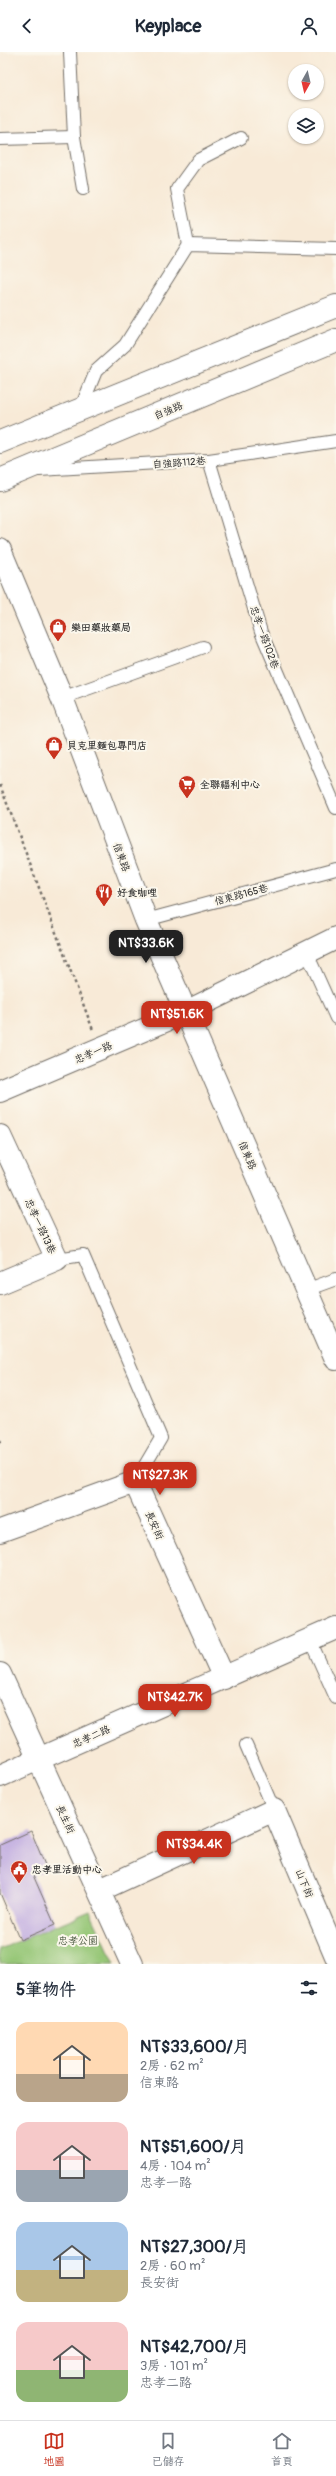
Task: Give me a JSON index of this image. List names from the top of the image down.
{
  "streets": {
    "street": [
      "自強路",
      "信東路",
      "忠孝一路",
      "忠孝一路13巷",
      "長安街",
      "忠孝二路",
      "長生街",
      "山下街"
    ],
    "lane": ["自強路112巷", "忠孝一路102巷", "信東路165巷"]
  },
  "crossings": [
    ["自強路", "自強路112巷"],
    ["自強路112巷", "忠孝一路102巷"],
    ["信東路", "信東路165巷"],
    ["信東路", "忠孝一路"],
    ["長安街", "忠孝二路"],
    ["忠孝二路", "長生街"]
  ],
  "parks": ["忠孝公園"],
  "places": {
    "shop": ["樂田藥妝藥局", "貝克里麵包專門店"],
    "supermarket": ["全聯福利中心"],
    "restaurant": ["好食咖哩"],
    "public building": ["忠孝里活動中心"]
  },
  "north": "bottom",
  "page": {
    "header": "Keyplace",
    "price": [
      "NT$33.6K",
      "NT$51.6K",
      "NT$27.3K",
      "NT$42.7K",
      "NT$34.4K"
    ],
    "heading": "5筆物件",
    "list": [
      {
        "name": "NT$33,600/月",
        "note": "2房 · 62 m² · 信東路"
      },
      {
        "name": "NT$51,600/月",
        "note": "4房 · 104 m² · 忠孝一路"
      },
      {
        "name": "NT$27,300/月",
        "note": "2房 · 60 m² · 長安街"
      },
      {
        "name": "NT$42,700/月",
        "note": "3房 · 101 m² · 忠孝二路"
      }
    ],
    "tabs": ["地圖", "已儲存", "首頁"]
  }
}
